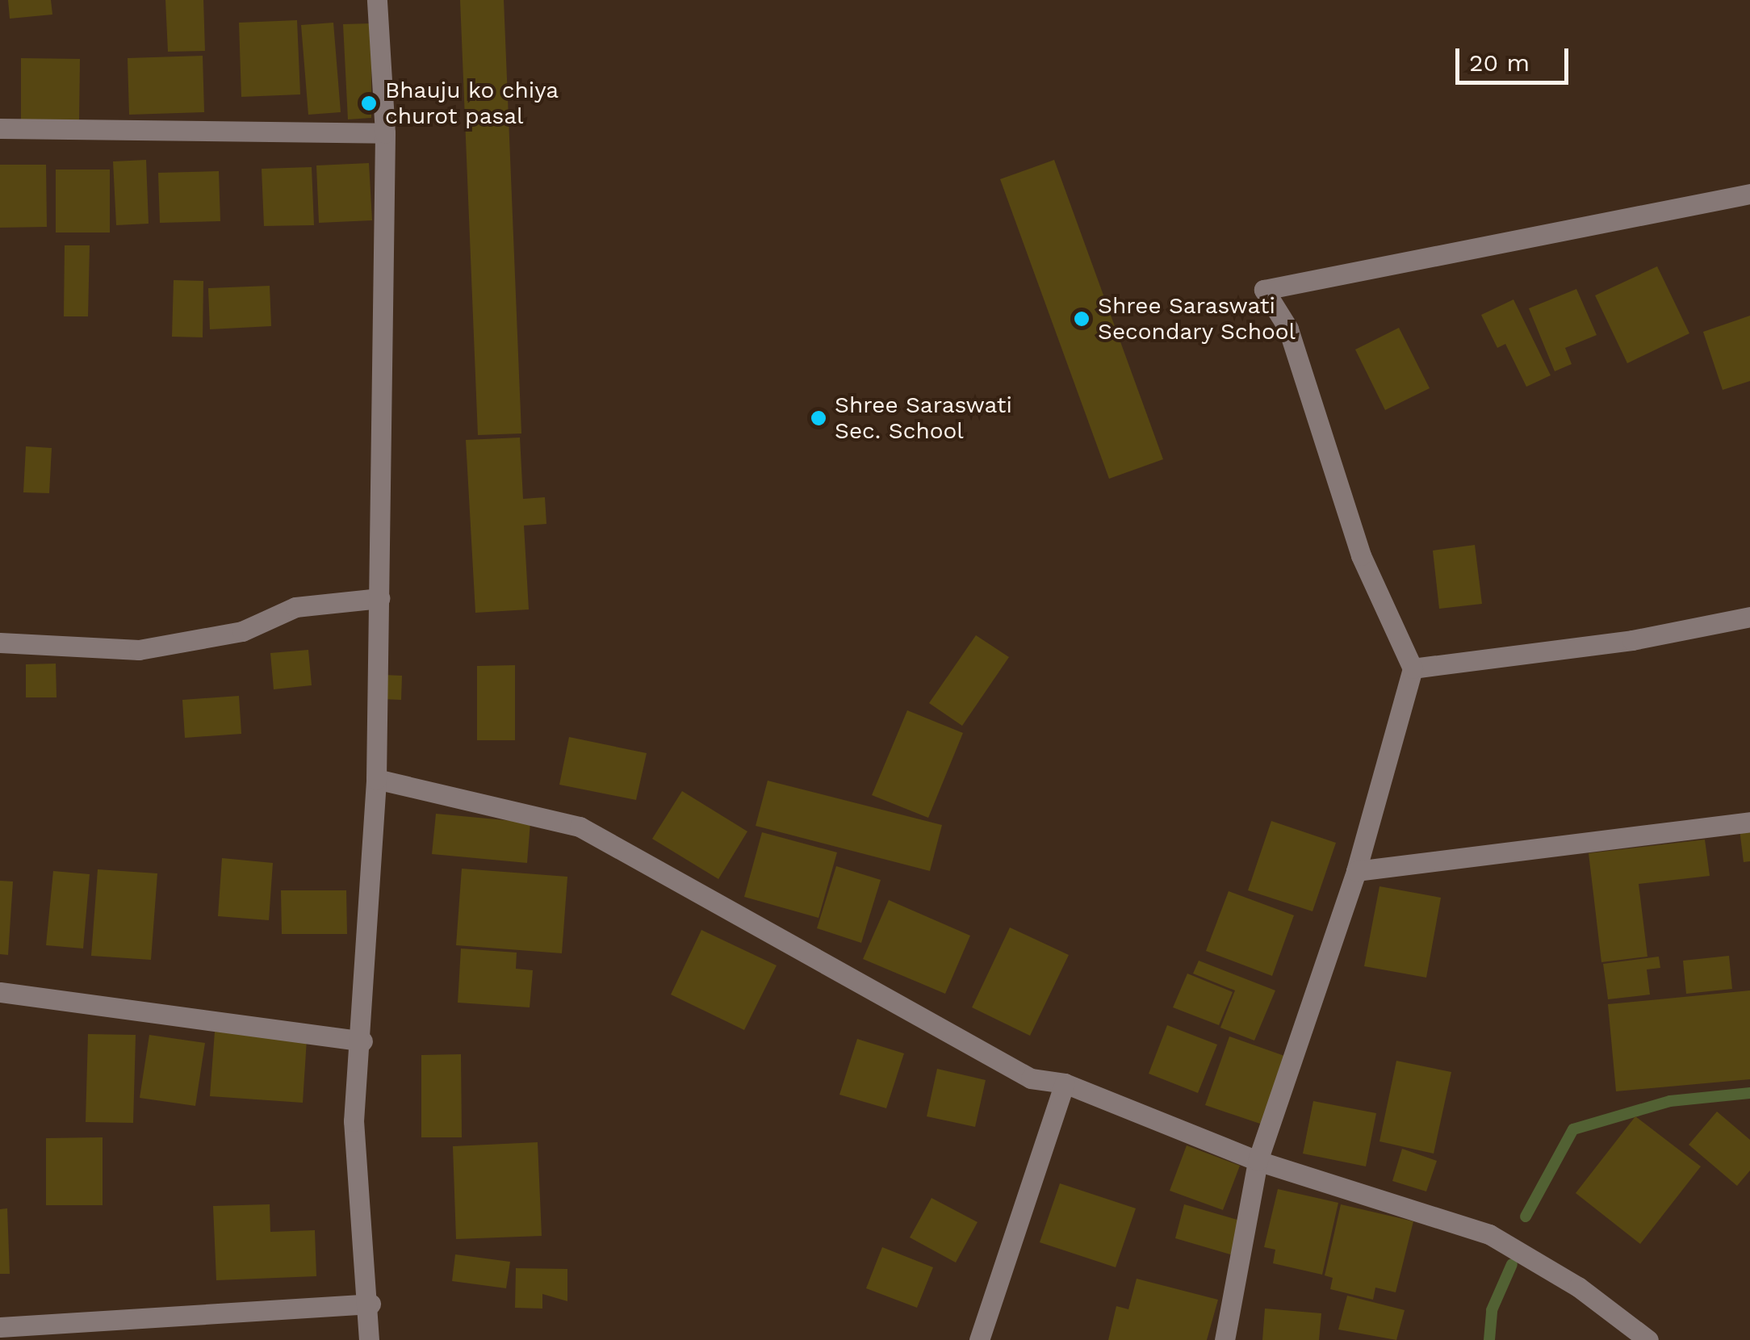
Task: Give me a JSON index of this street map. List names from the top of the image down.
{
  "places": ["Bhauju ko chiya churot pasal", "Shree Saraswati Secondary School", "Shree Saraswati Sec. School"],
  "scale_bar": "20 m"
}
